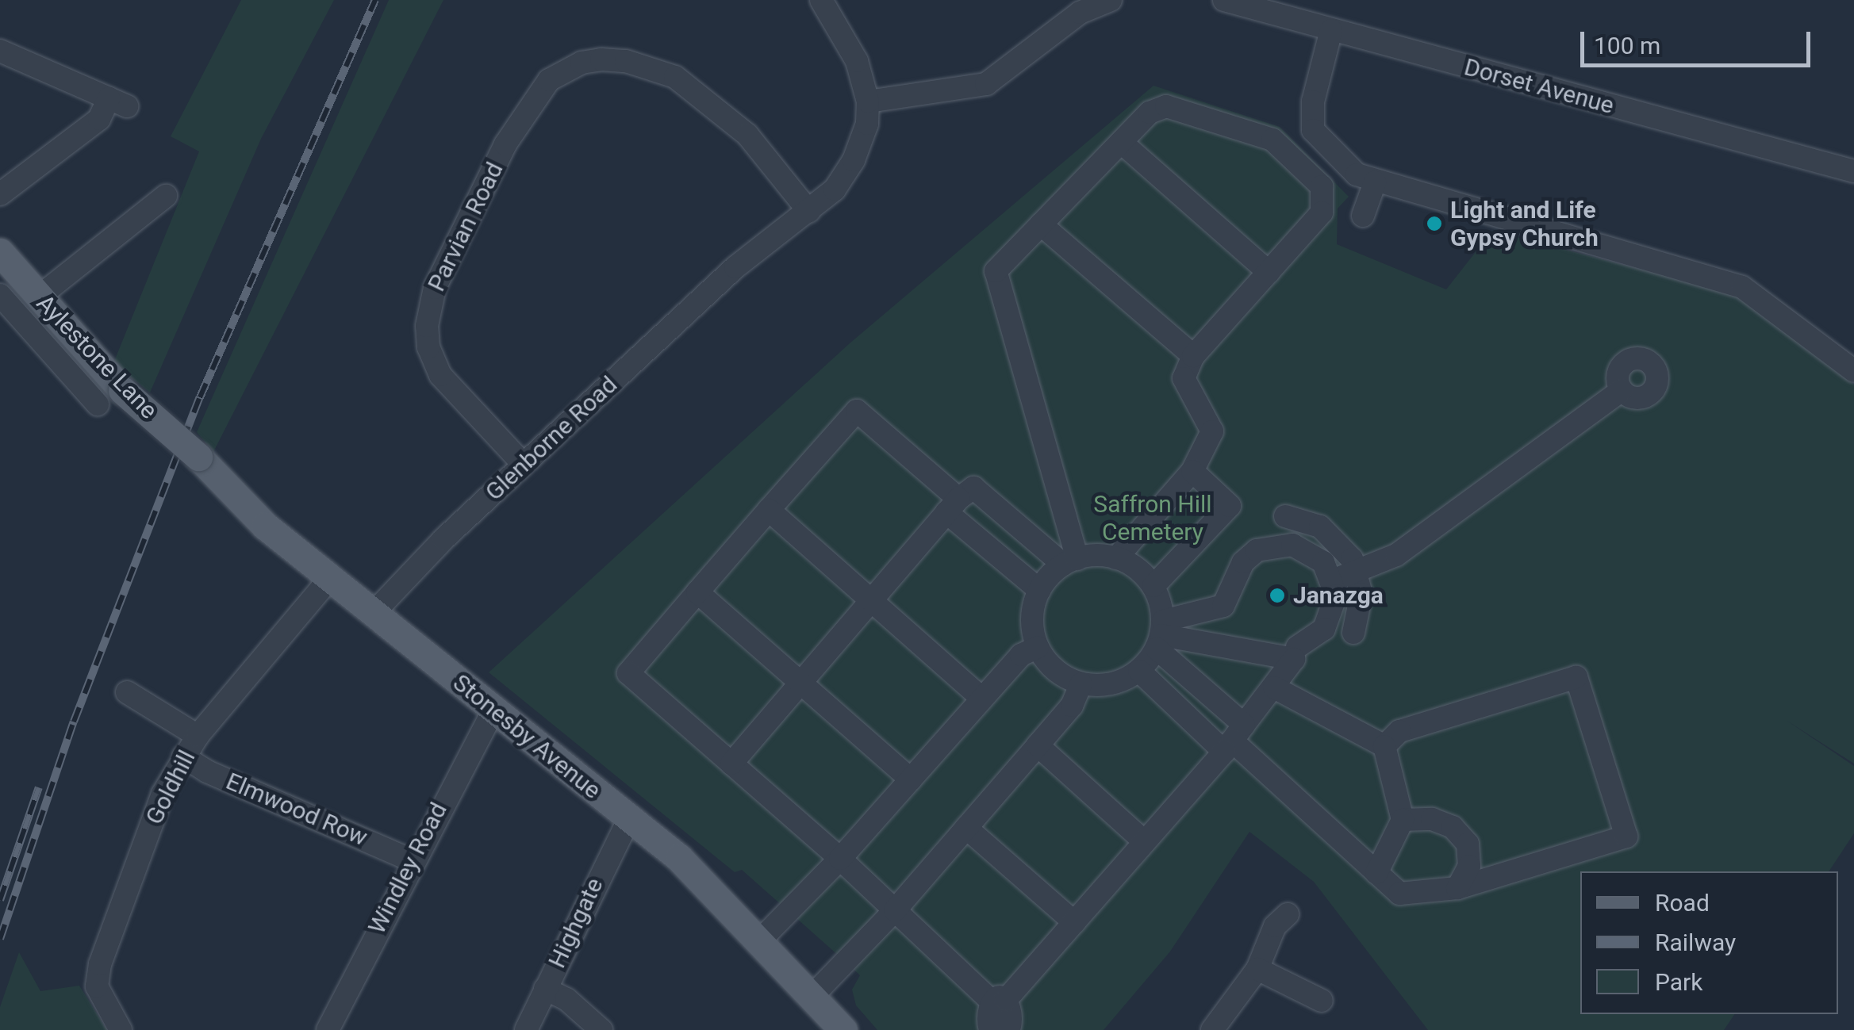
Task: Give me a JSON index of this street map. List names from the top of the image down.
{
  "streets": {
    "main road": ["Aylestone Lane", "Stonesby Avenue"],
    "street": [
      "Dorset Avenue",
      "Parvian Road",
      "Glenborne Road",
      "Goldhill",
      "Elmwood Row",
      "Windley Road",
      "Highgate"
    ]
  },
  "crossings": [
    ["Parvian Road", "Glenborne Road"],
    ["Aylestone Lane", "Stonesby Avenue"],
    ["Glenborne Road", "Stonesby Avenue"],
    ["Stonesby Avenue", "Goldhill"],
    ["Stonesby Avenue", "Windley Road"],
    ["Stonesby Avenue", "Highgate"],
    ["Goldhill", "Elmwood Row"],
    ["Elmwood Row", "Windley Road"]
  ],
  "parks": ["Saffron Hill Cemetery"],
  "places": ["Light and Life Gypsy Church", "Janazga"],
  "legend": ["Road", "Railway", "Park"],
  "scale_bar": "100 m"
}
